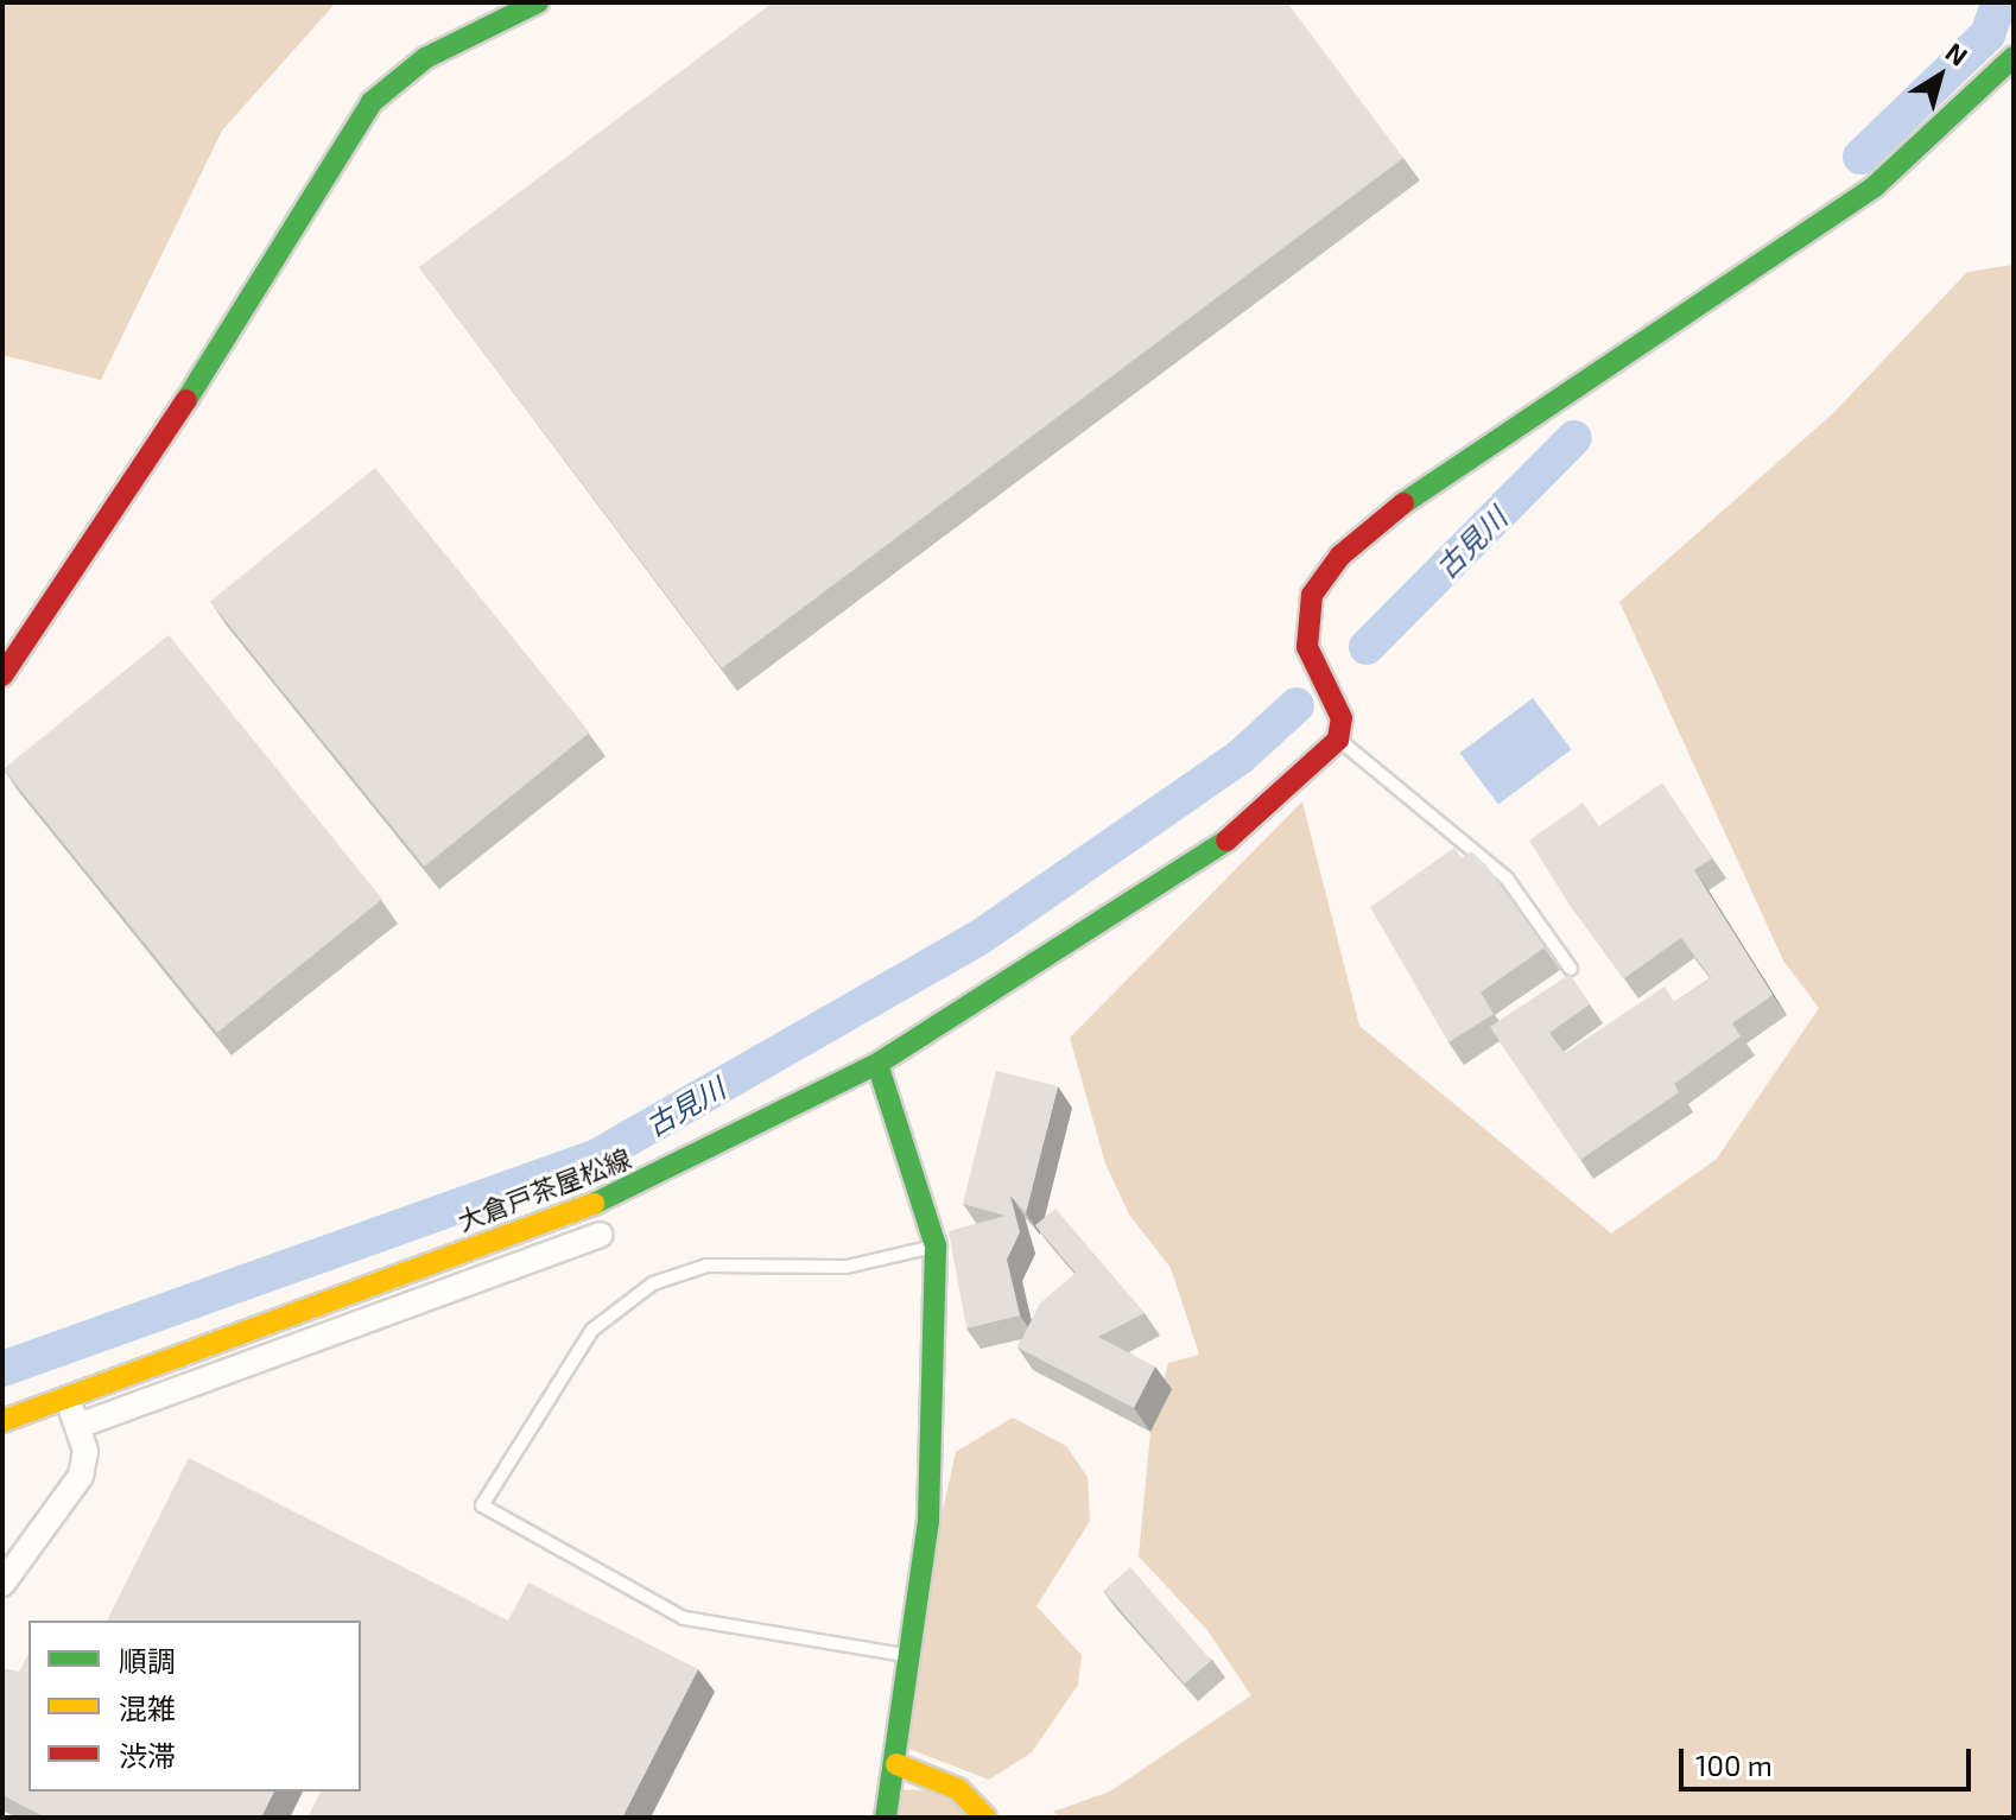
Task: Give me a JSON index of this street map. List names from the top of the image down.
{
  "streets": {
    "street": ["大倉戸茶屋松線"]
  },
  "water": ["古見川"],
  "legend": ["順調", "混雑", "渋滞"],
  "scale_bar": "100 m",
  "north": "top right"
}
